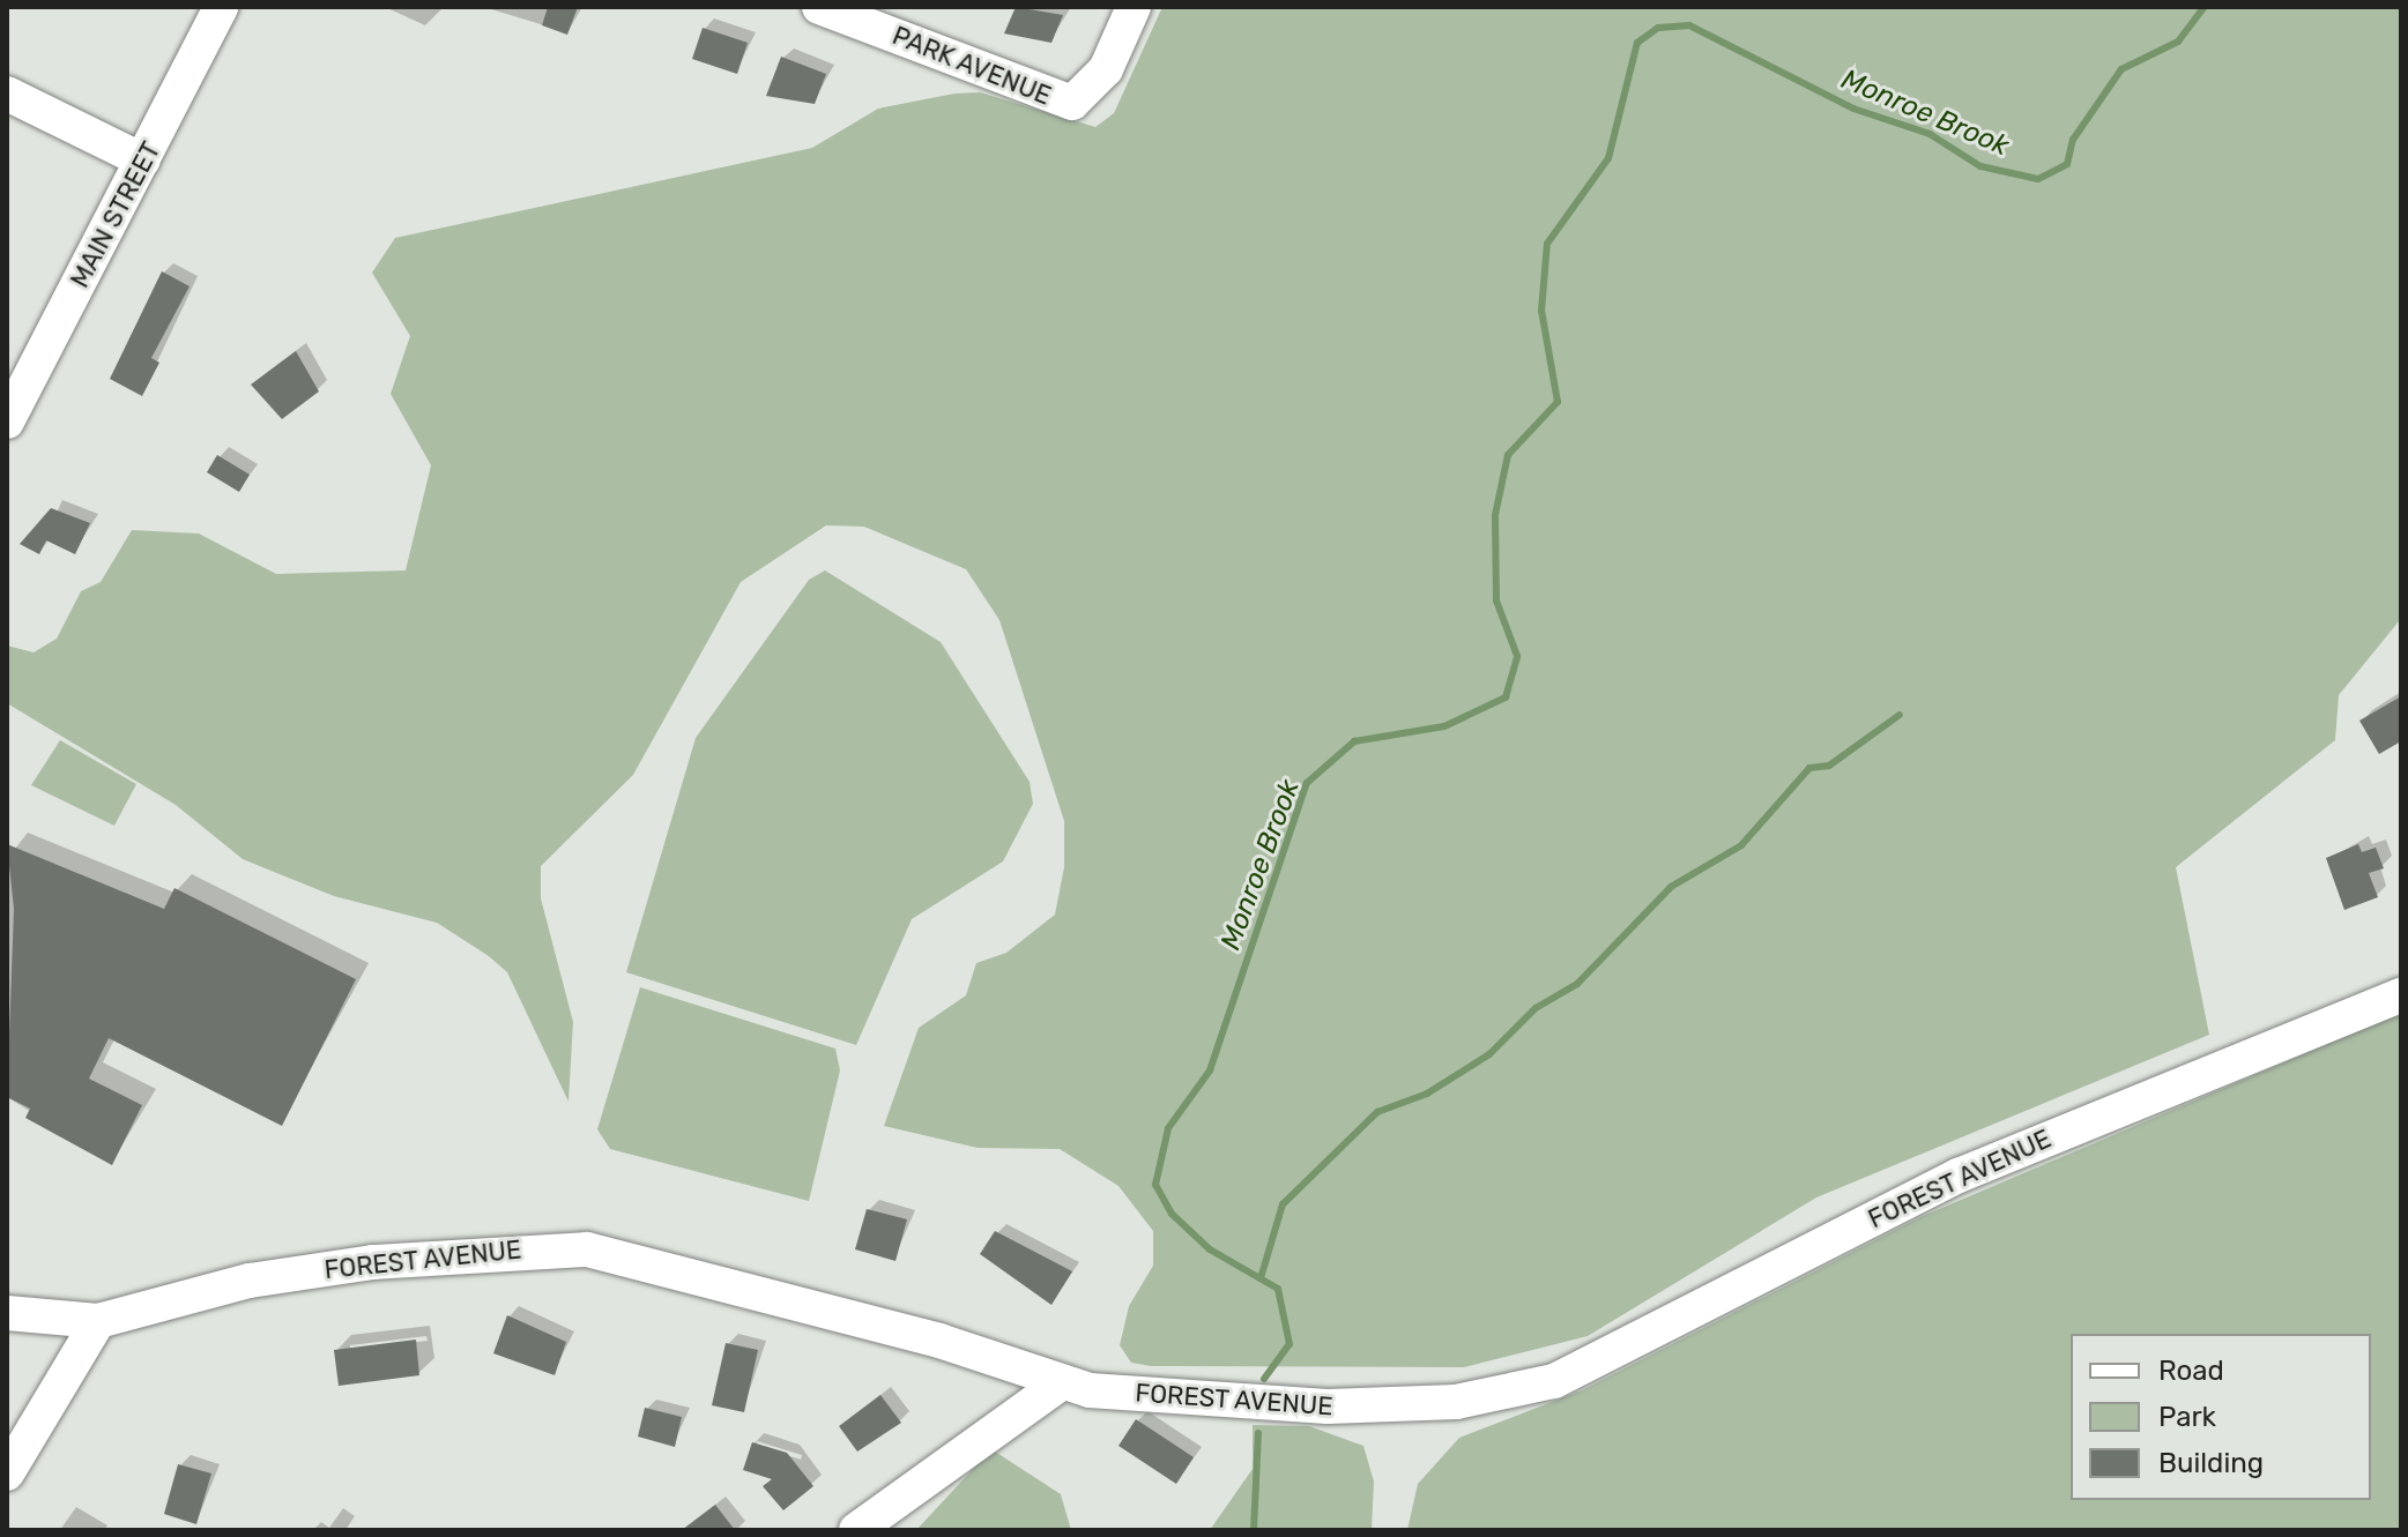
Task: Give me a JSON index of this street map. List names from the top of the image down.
{
  "streets": {
    "street": ["PARK AVENUE", "MAIN STREET", "FOREST AVENUE"]
  },
  "water": ["Monroe Brook"],
  "legend": ["Road", "Park", "Building"]
}
